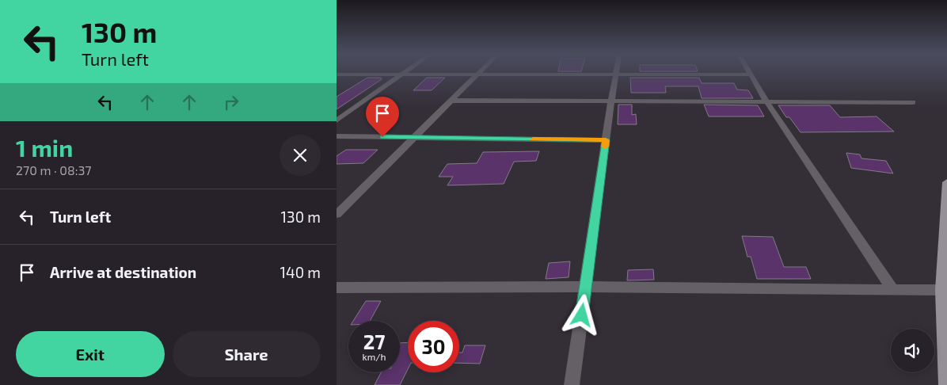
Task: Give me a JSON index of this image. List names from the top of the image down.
{
  "page": {
    "turn": ["130 m", "Turn left"],
    "heading": ["1 min", "270 m · 08:37"],
    "list": [
      {
        "name": "Turn left",
        "value": "130 m"
      },
      {
        "name": "Arrive at destination",
        "value": "140 m"
      }
    ],
    "speed": "27 km/h",
    "limit": "30",
    "buttons": ["Exit", "Share"]
  }
}
